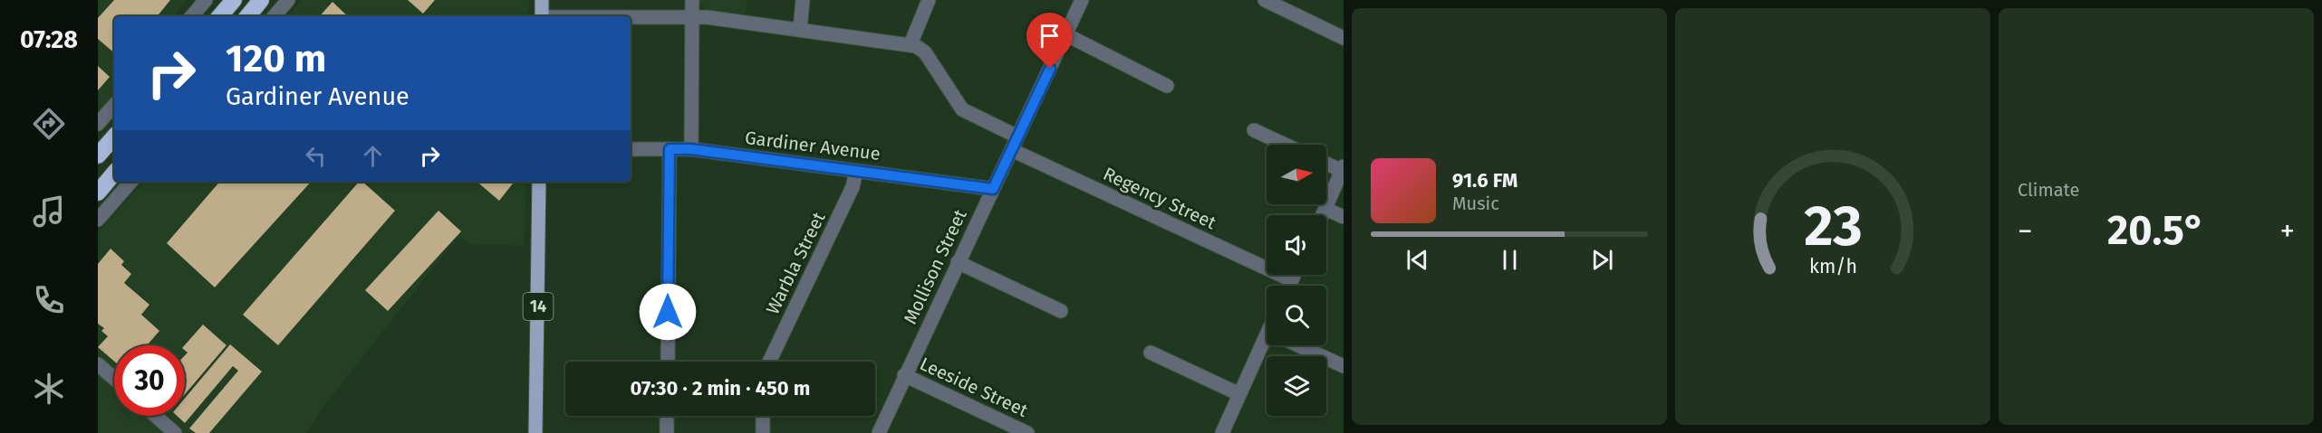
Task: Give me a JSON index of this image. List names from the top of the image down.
{
  "streets": {
    "main road": ["14"],
    "street": [
      "Gardiner Avenue",
      "Regency Street",
      "Warbla Street",
      "Mollison Street",
      "Leeside Street"
    ]
  },
  "crossings": [
    ["Gardiner Avenue", "Warbla Street"],
    ["Gardiner Avenue", "Mollison Street"],
    ["Regency Street", "Mollison Street"],
    ["Mollison Street", "Leeside Street"]
  ],
  "north": "right",
  "page": {
    "tabs": "07:28",
    "tile": "Climate",
    "turn": ["120 m", "Gardiner Avenue"],
    "song": ["91.6 FM", "Music"],
    "heat": ["−", "20.5°", "+"],
    "limit": "30",
    "trip": "07:30 · 2 min · 450 m",
    "gauge": ["23", "km/h"]
  }
}
